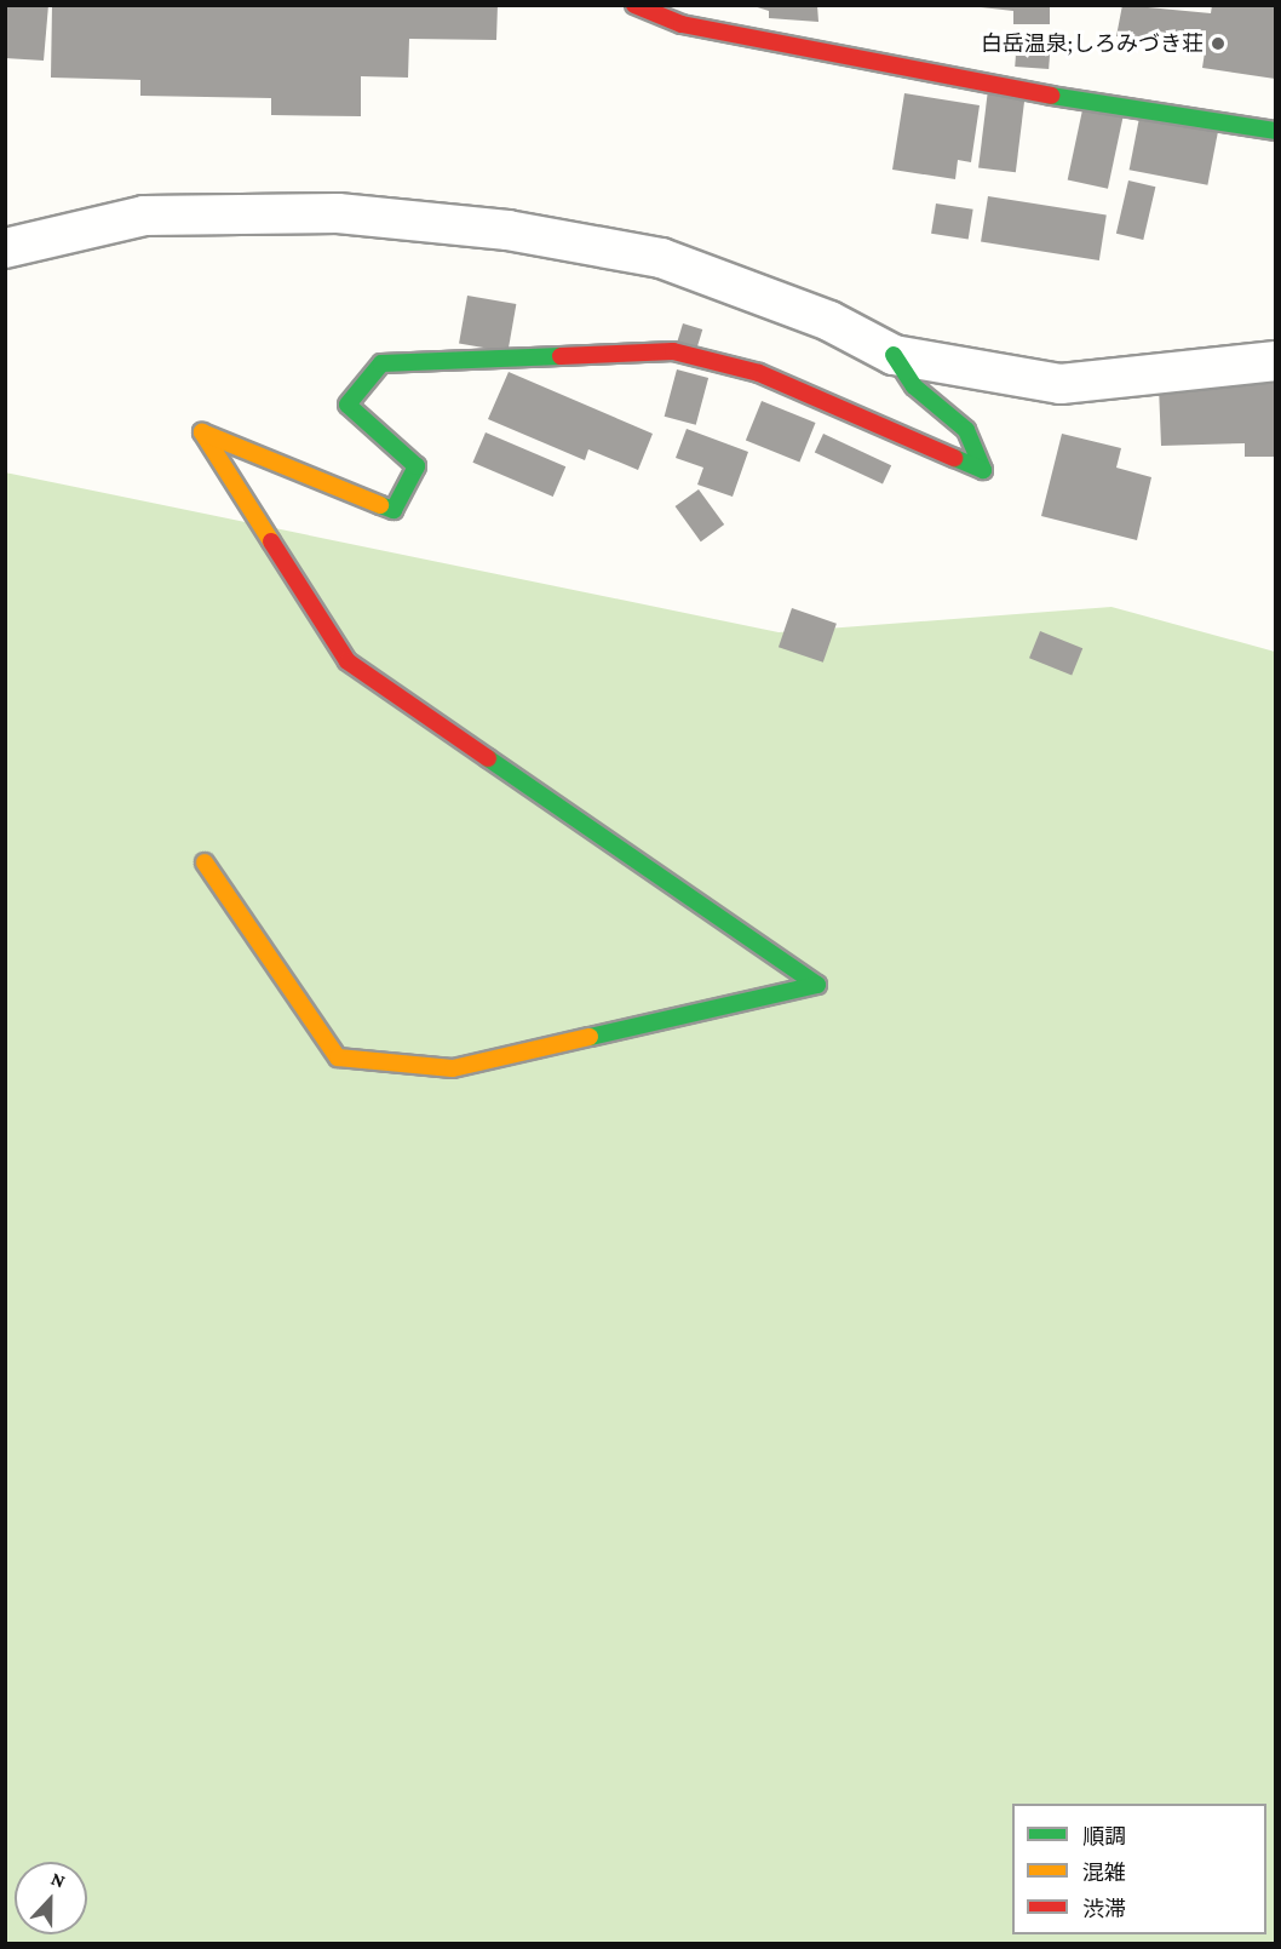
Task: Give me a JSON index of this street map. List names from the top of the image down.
{
  "places": ["白岳温泉;しろみづき荘"],
  "legend": ["順調", "混雑", "渋滞"],
  "north": "top"
}
